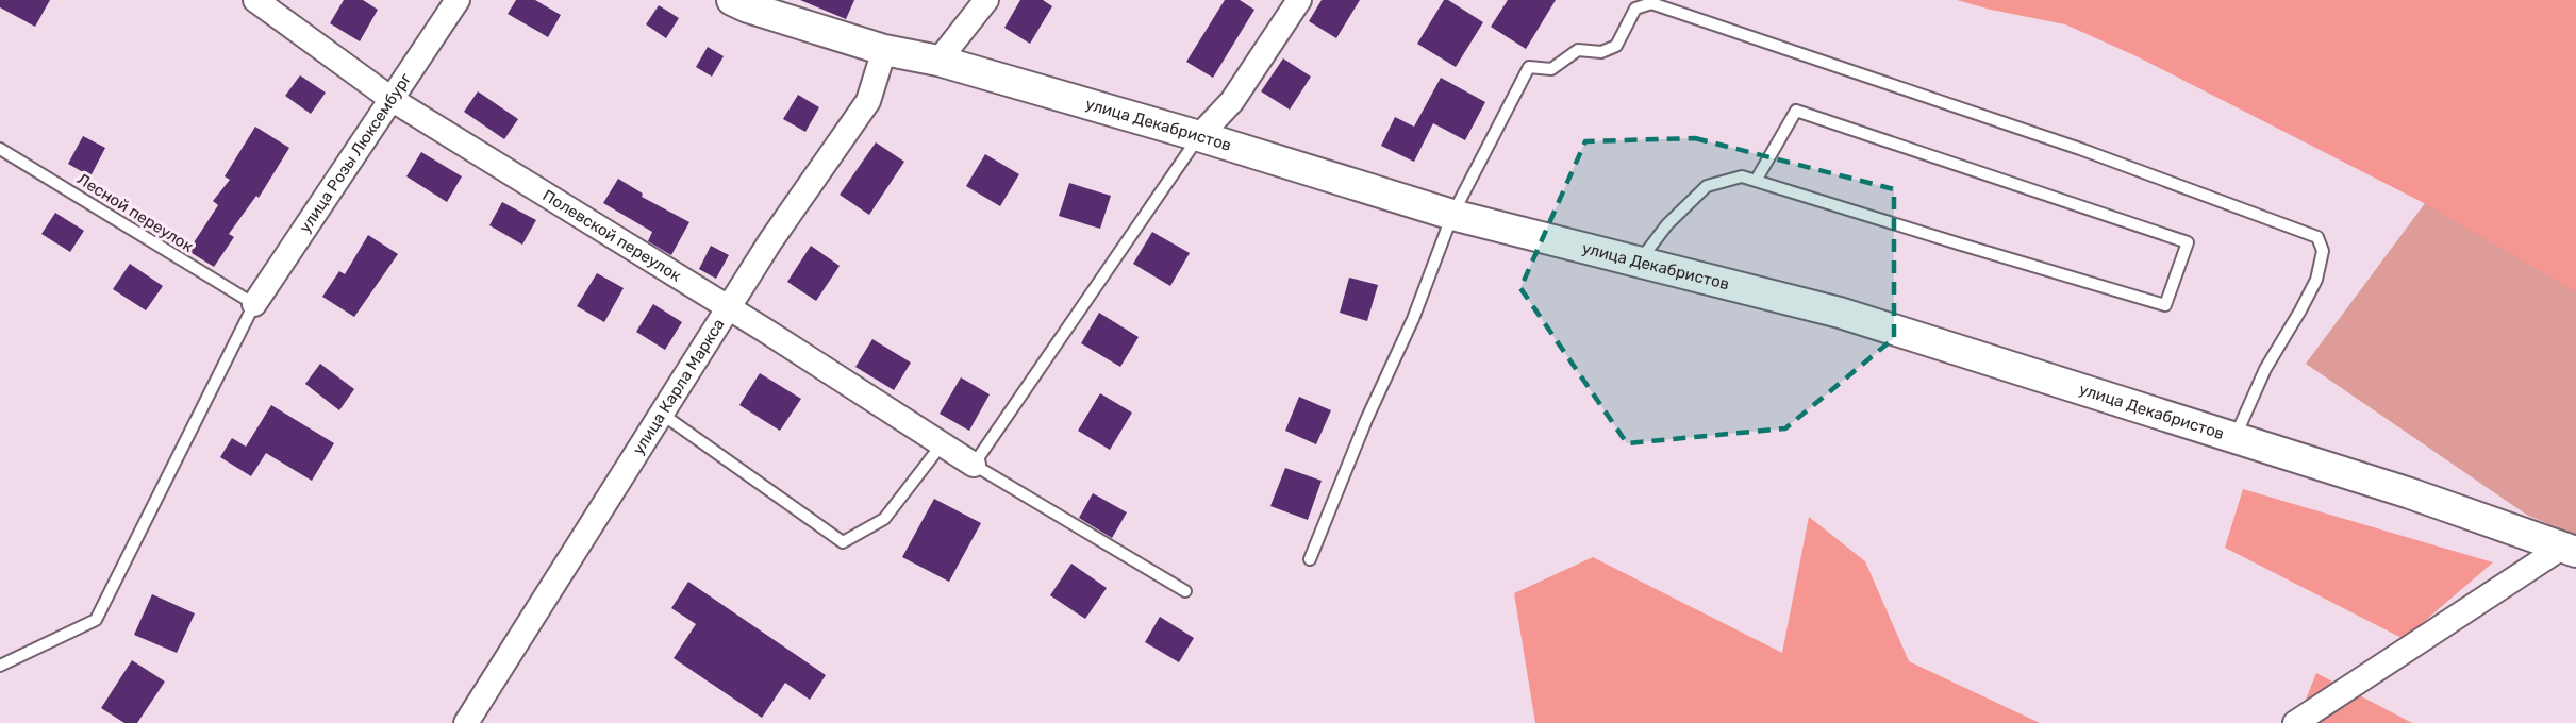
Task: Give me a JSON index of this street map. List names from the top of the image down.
{
  "streets": {
    "street": [
      "улица Декабристов",
      "улица Розы Люксембург",
      "Полевской переулок",
      "улица Карла Маркса"
    ],
    "lane": ["Лесной переулок"]
  },
  "crossings": [
    ["улица Декабристов", "улица Карла Маркса"],
    ["улица Розы Люксембург", "Лесной переулок"],
    ["улица Розы Люксембург", "Полевской переулок"],
    ["Полевской переулок", "улица Карла Маркса"]
  ]
}
